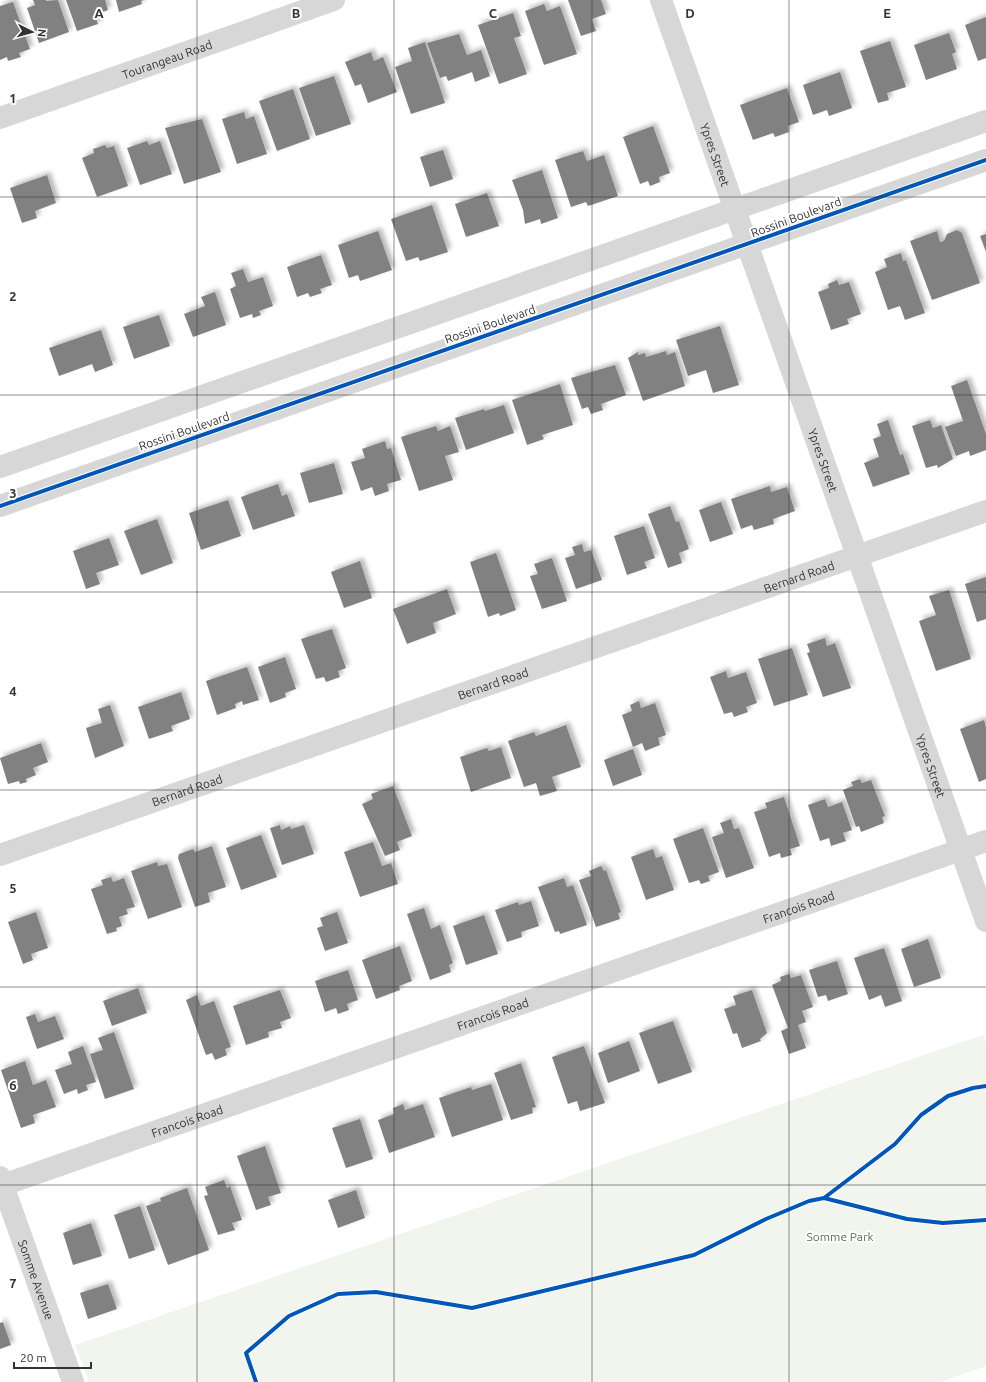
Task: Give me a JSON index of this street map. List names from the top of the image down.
{
  "streets": {
    "street": [
      "Tourangeau Road",
      "Ypres Street",
      "Rossini Boulevard",
      "Bernard Road",
      "Francois Road",
      "Somme Avenue"
    ]
  },
  "crossings": [
    ["Ypres Street", "Rossini Boulevard"],
    ["Ypres Street", "Bernard Road"],
    ["Ypres Street", "Francois Road"],
    ["Francois Road", "Somme Avenue"]
  ],
  "parks": ["Somme Park"],
  "scale_bar": "20 m",
  "north": "right",
  "grid": {
    "columns": [
      "A",
      "B",
      "C",
      "D",
      "E"
    ],
    "rows": [
      "1",
      "2",
      "3",
      "4",
      "5",
      "6",
      "7"
    ]
  }
}
